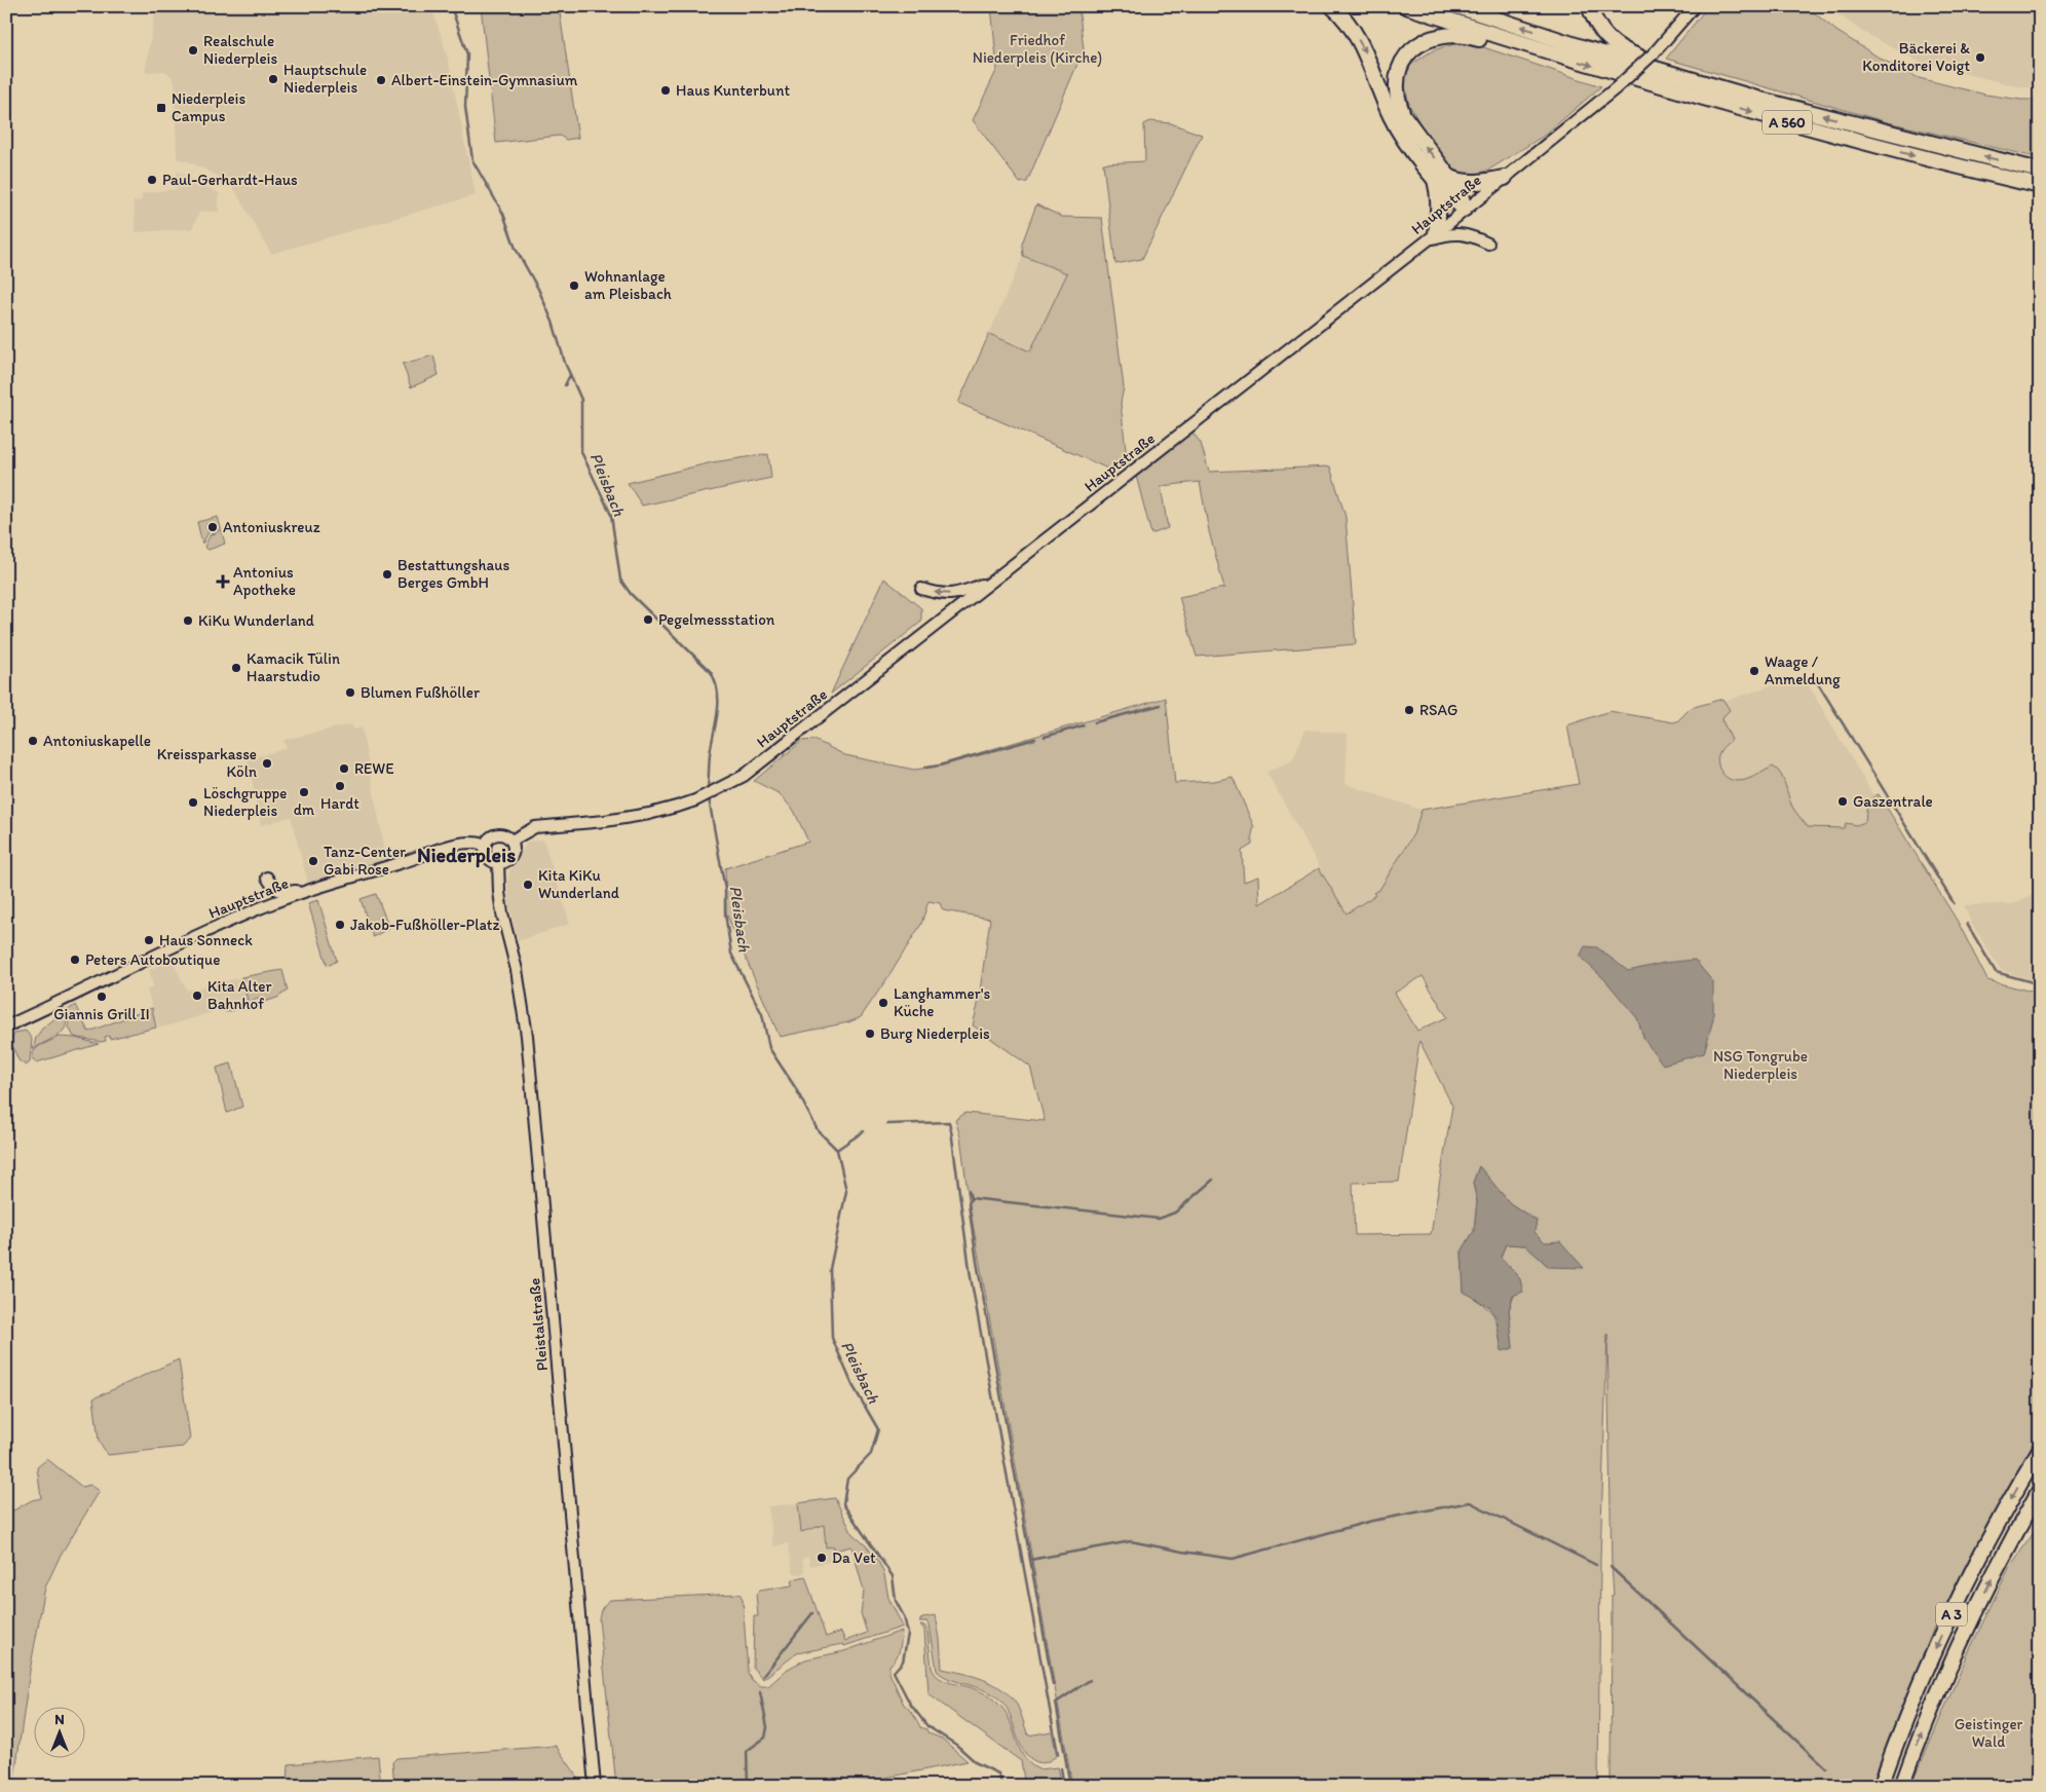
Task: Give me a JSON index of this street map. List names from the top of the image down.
{
  "streets": {
    "highway": ["A 560", "A 3"],
    "main road": ["Hauptstraße", "Pleistalstraße"]
  },
  "crossings": [
    ["Hauptstraße", "Pleistalstraße"]
  ],
  "districts": ["Niederpleis"],
  "water": ["Pleisbach"],
  "parks": ["Friedhof Niederpleis (Kirche)", "NSG Tongrube Niederpleis", "Geistinger Wald"],
  "places": {
    "other": [
      "Realschule Niederpleis",
      "Bäckerei & Konditorei Voigt",
      "Hauptschule Niederpleis",
      "Albert-Einstein-Gymnasium",
      "Haus Kunterbunt",
      "Paul-Gerhardt-Haus",
      "Wohnanlage am Pleisbach",
      "Antoniuskreuz",
      "Bestattungshaus Berges GmbH",
      "Pegelmessstation",
      "KiKu Wunderland",
      "Kamacik Tülin Haarstudio",
      "Waage / Anmeldung",
      "Blumen Fußhöller",
      "RSAG",
      "Antoniuskapelle",
      "Kreissparkasse Köln",
      "REWE",
      "Hardt",
      "dm",
      "Gaszentrale",
      "Löschgruppe Niederpleis",
      "Tanz-Center Gabi Rose",
      "Kita KiKu Wunderland",
      "Jakob-Fußhöller-Platz",
      "Haus Sonneck",
      "Peters Autoboutique",
      "Kita Alter Bahnhof",
      "Giannis Grill II",
      "Langhammer's Küche",
      "Burg Niederpleis",
      "Da Vet"
    ],
    "transit": ["Niederpleis Campus"],
    "health": ["Antonius Apotheke"]
  },
  "north": "top"
}
